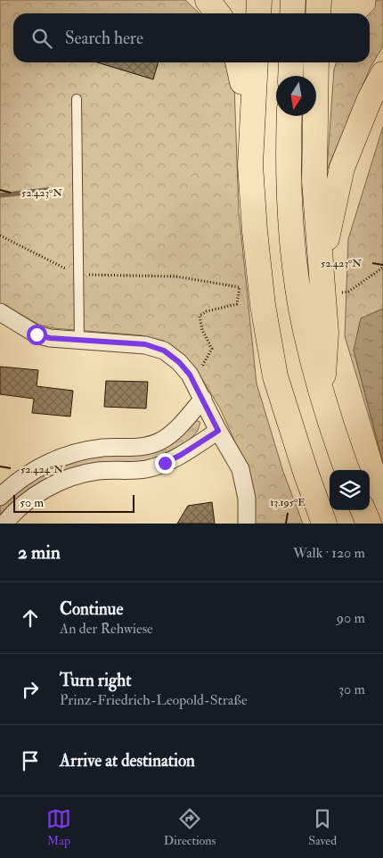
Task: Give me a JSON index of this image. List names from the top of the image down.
{
  "scale_bar": "50 m",
  "north": "bottom",
  "page": {
    "search": "Search here",
    "scale": "50 m",
    "heading": ["2 min", "Walk · 120 m"],
    "list": [
      ["Continue", "An der Rehwiese", "90 m"],
      ["Turn right", "Prinz-Friedrich-Leopold-Straße", "30 m"],
      "Arrive at destination"
    ],
    "nav": ["Map", "Directions", "Saved"]
  },
  "coordinates": ["52.423°N", "52.424°N", "13.195°E"]
}
